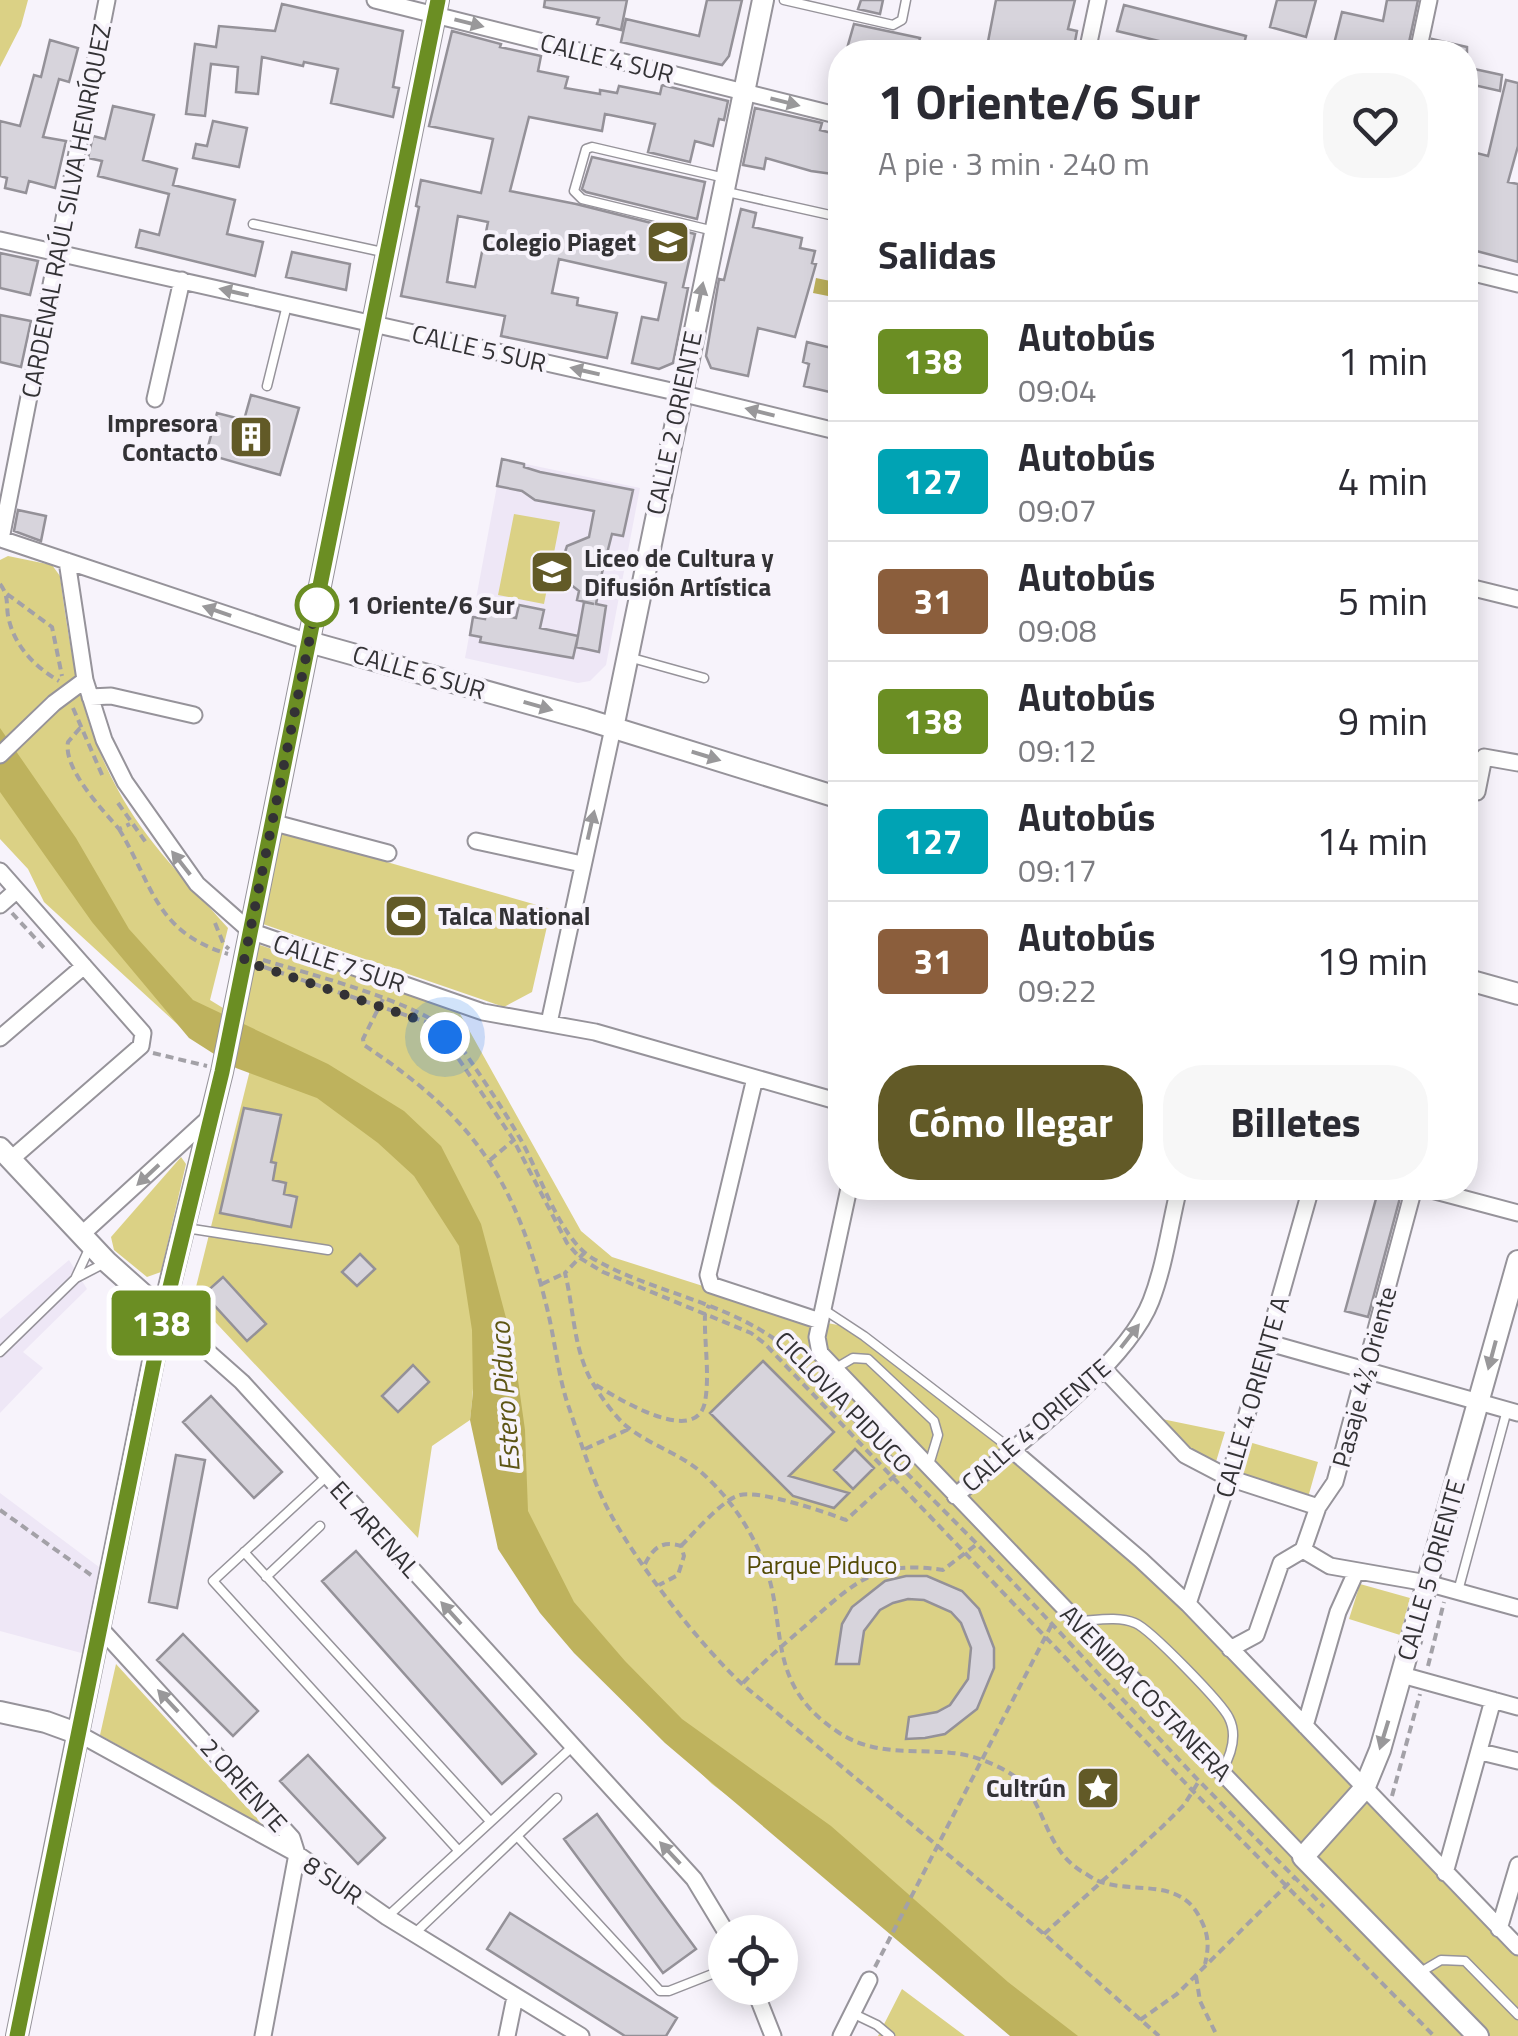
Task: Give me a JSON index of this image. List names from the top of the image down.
{
  "streets": {
    "street": [
      "CALLE 4 SUR",
      "CARDENAL RAÚL SILVA HENRÍQUEZ",
      "CALLE 5 SUR",
      "CALLE 2 ORIENTE",
      "CALLE 6 SUR",
      "CALLE 7 SUR",
      "Pasaje 4½ Oriente",
      "CALLE 4 ORIENTE A",
      "CALLE 4 ORIENTE",
      "EL ARENAL",
      "CALLE 5 ORIENTE",
      "AVENIDA COSTANERA",
      "2 ORIENTE",
      "8 SUR"
    ],
    "path": ["CICLOVIA PIDUCO"]
  },
  "crossings": [
    ["CALLE 4 SUR", "CALLE 2 ORIENTE"],
    ["CARDENAL RAÚL SILVA HENRÍQUEZ", "CALLE 5 SUR"],
    ["CARDENAL RAÚL SILVA HENRÍQUEZ", "CALLE 6 SUR"],
    ["CALLE 5 SUR", "CALLE 2 ORIENTE"],
    ["CALLE 2 ORIENTE", "CALLE 6 SUR"],
    ["CALLE 2 ORIENTE", "CALLE 7 SUR"],
    ["CALLE 6 SUR", "CALLE 7 SUR"],
    ["CALLE 4 ORIENTE", "AVENIDA COSTANERA"],
    ["CALLE 5 ORIENTE", "AVENIDA COSTANERA"],
    ["2 ORIENTE", "8 SUR"]
  ],
  "one_way": [
    "CALLE 4 SUR",
    "CALLE 5 SUR",
    "CALLE 4 ORIENTE",
    "EL ARENAL",
    "2 ORIENTE"
  ],
  "water": ["Estero Piduco"],
  "parks": ["Parque Piduco"],
  "places": {
    "school or university": ["Colegio Piaget", "Liceo de Cultura y Difusión Artística"],
    "building": ["Impresora Contacto"],
    "other": ["1 Oriente/6 Sur"],
    "sports": ["Talca National"],
    "place": ["Cultrún"]
  },
  "lines": ["bus line 138"],
  "page": {
    "on_map": "138",
    "heading": [
      ["1 Oriente/6 Sur", "A pie · 3 min · 240 m"],
      "Salidas"
    ],
    "list": [
      {
        "mark": "138",
        "name": "Autobús",
        "note": "09:04",
        "value": "1 min"
      },
      {
        "mark": "127",
        "name": "Autobús",
        "note": "09:07",
        "value": "4 min"
      },
      {
        "mark": "31",
        "name": "Autobús",
        "note": "09:08",
        "value": "5 min"
      },
      {
        "mark": "138",
        "name": "Autobús",
        "note": "09:12",
        "value": "9 min"
      },
      {
        "mark": "127",
        "name": "Autobús",
        "note": "09:17",
        "value": "14 min"
      },
      {
        "mark": "31",
        "name": "Autobús",
        "note": "09:22",
        "value": "19 min"
      }
    ],
    "buttons": ["Cómo llegar", "Billetes"]
  }
}
